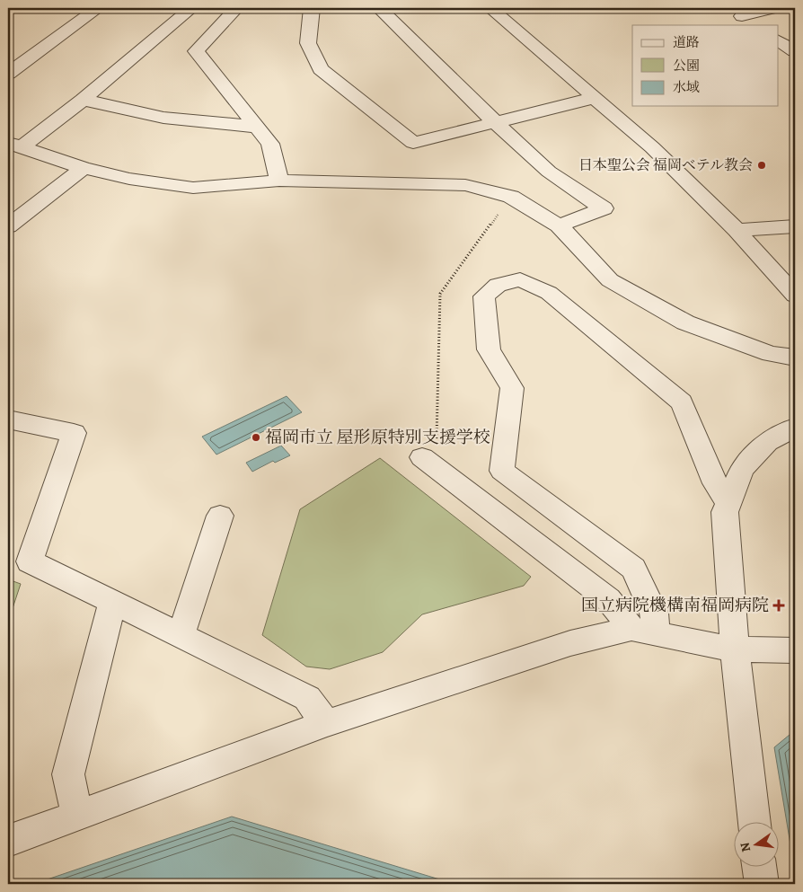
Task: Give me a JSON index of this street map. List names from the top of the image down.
{
  "places": {
    "other": ["日本聖公会 福岡ベテル教会", "福岡市立 屋形原特別支援学校"],
    "health": ["国立病院機構南福岡病院"]
  },
  "legend": ["道路", "公園", "水域"],
  "north": "left"
}
